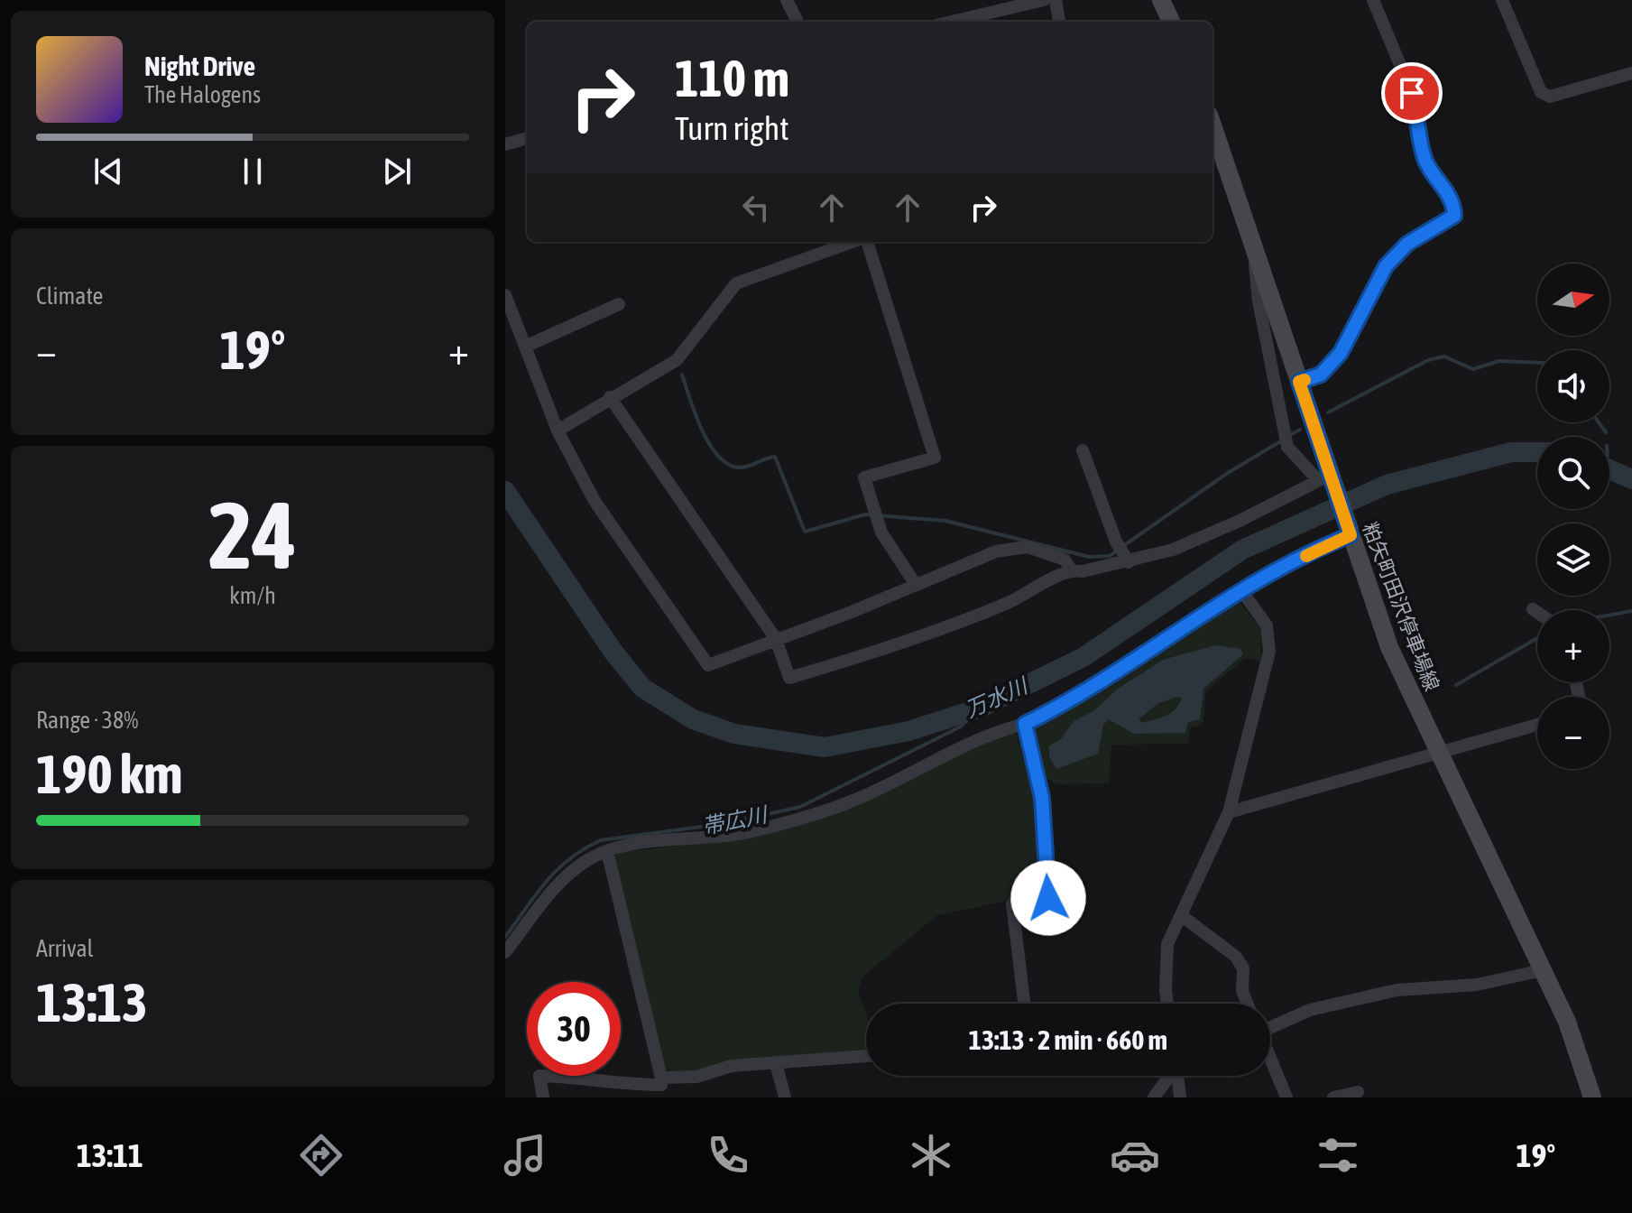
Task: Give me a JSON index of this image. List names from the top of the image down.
{
  "streets": {
    "main road": ["粕矢町田沢停車場線"]
  },
  "water": ["万水川", "帯広川"],
  "north": "right",
  "page": {
    "turn": ["110 m", "Turn right"],
    "song": ["Night Drive", "The Halogens"],
    "tile": [
      "Climate",
      ["24", "km/h"],
      ["Range · 38%", "190 km"],
      ["Arrival", "13:13"]
    ],
    "map_buttons": ["+", "−"],
    "heat": ["−", "19°", "+"],
    "limit": "30",
    "trip": "13:13 · 2 min · 660 m",
    "tabs": ["13:11", "19°"]
  }
}
